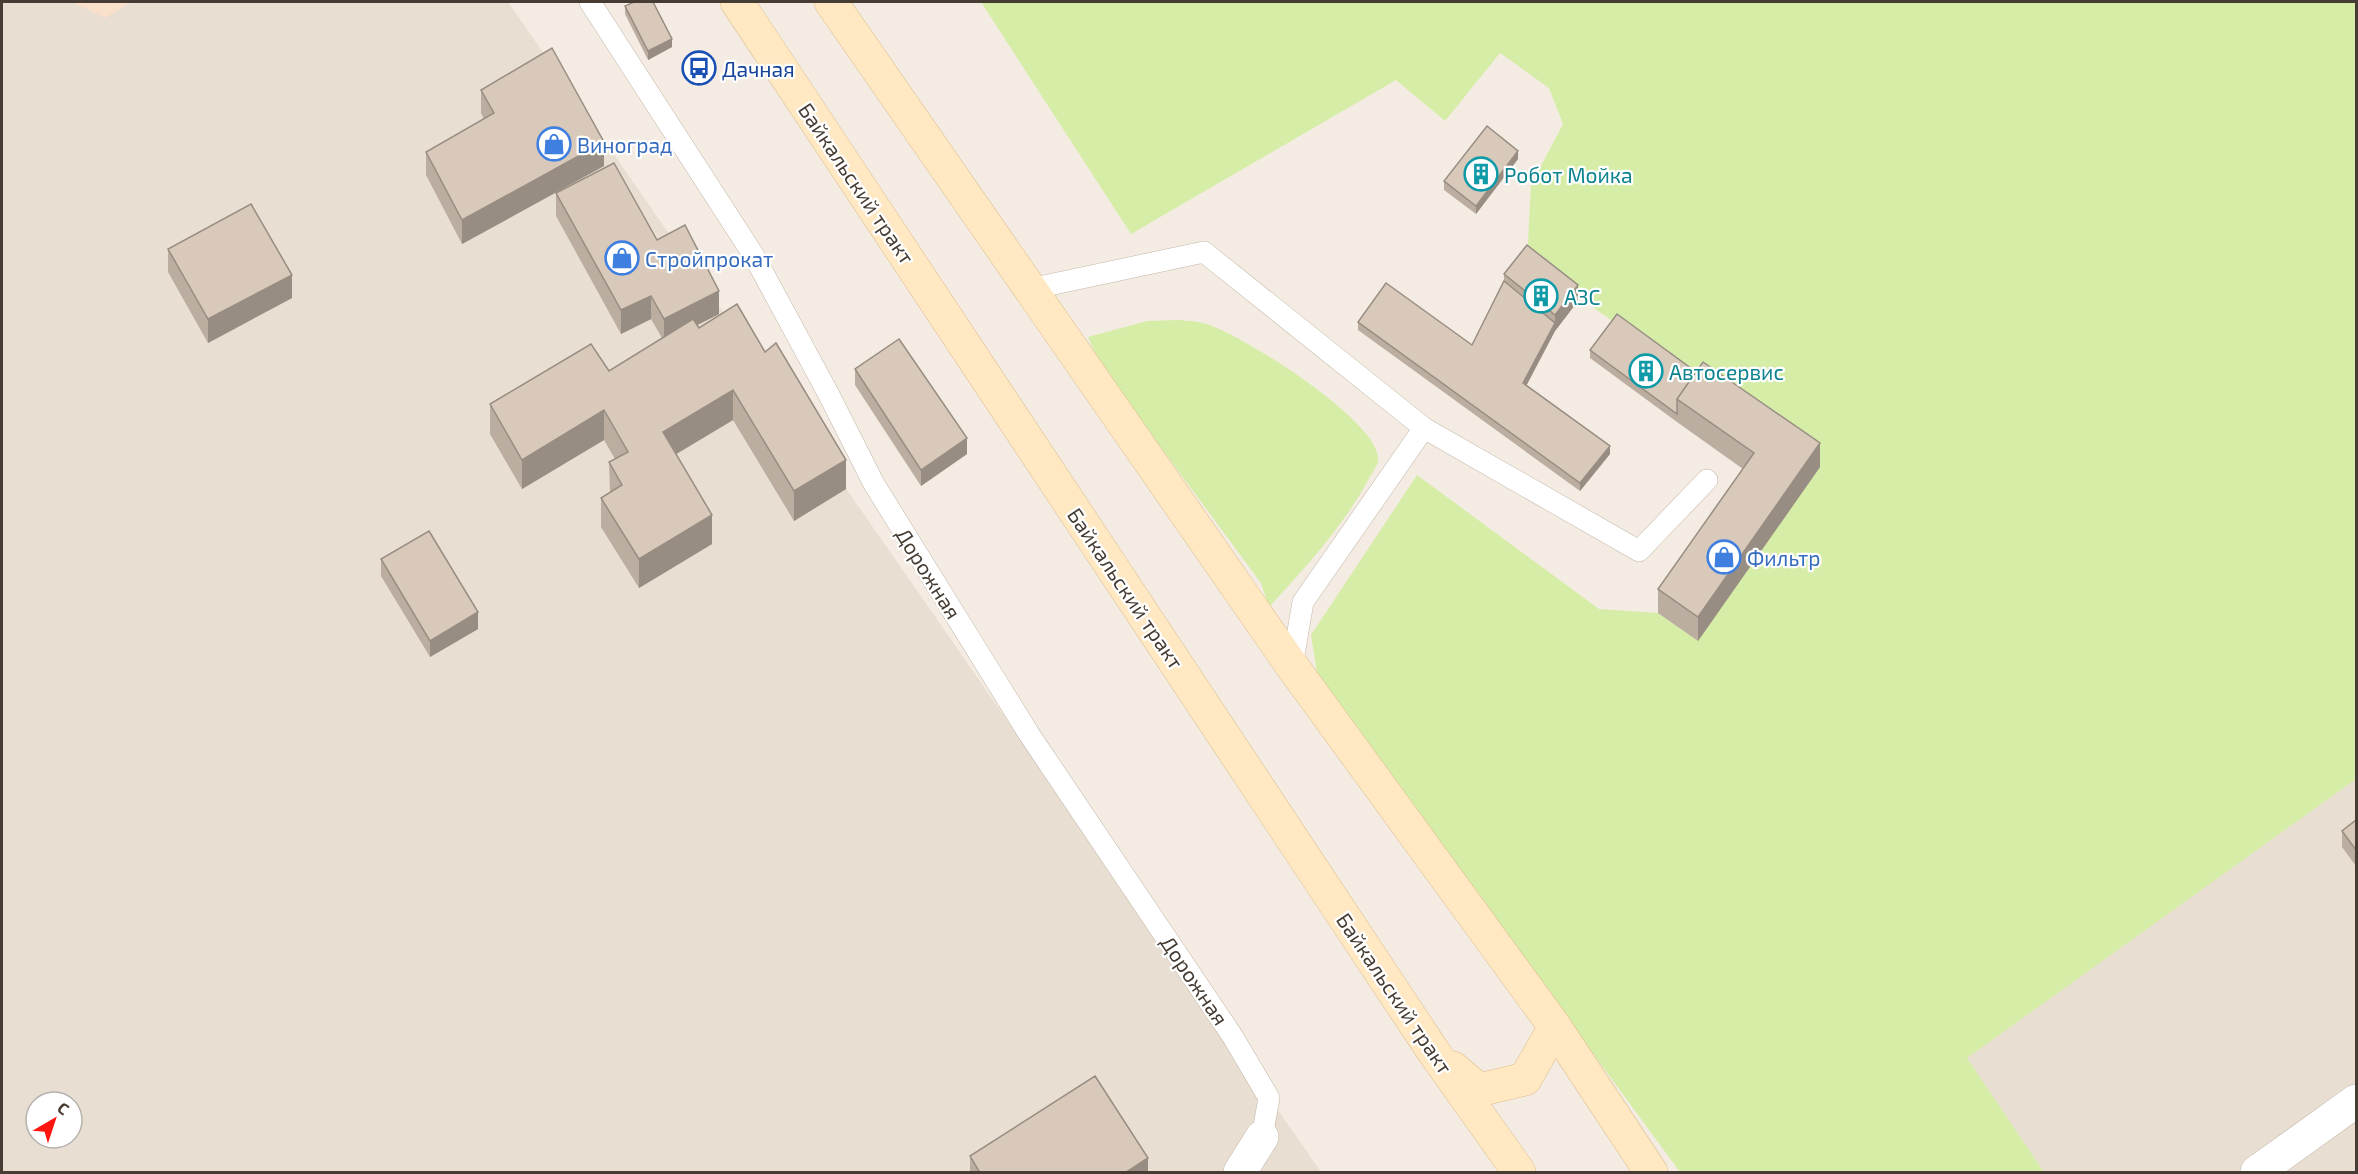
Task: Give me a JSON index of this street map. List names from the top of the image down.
{
  "streets": {
    "main road": ["Байкальский тракт"],
    "lane": ["Дорожная"]
  },
  "places": {
    "bus stop": ["Дачная"],
    "shop": ["Виноград", "Стройпрокат", "Фильтр"],
    "building": ["Робот Мойка", "АЗС", "Автосервис"]
  },
  "north": "top right"
}
